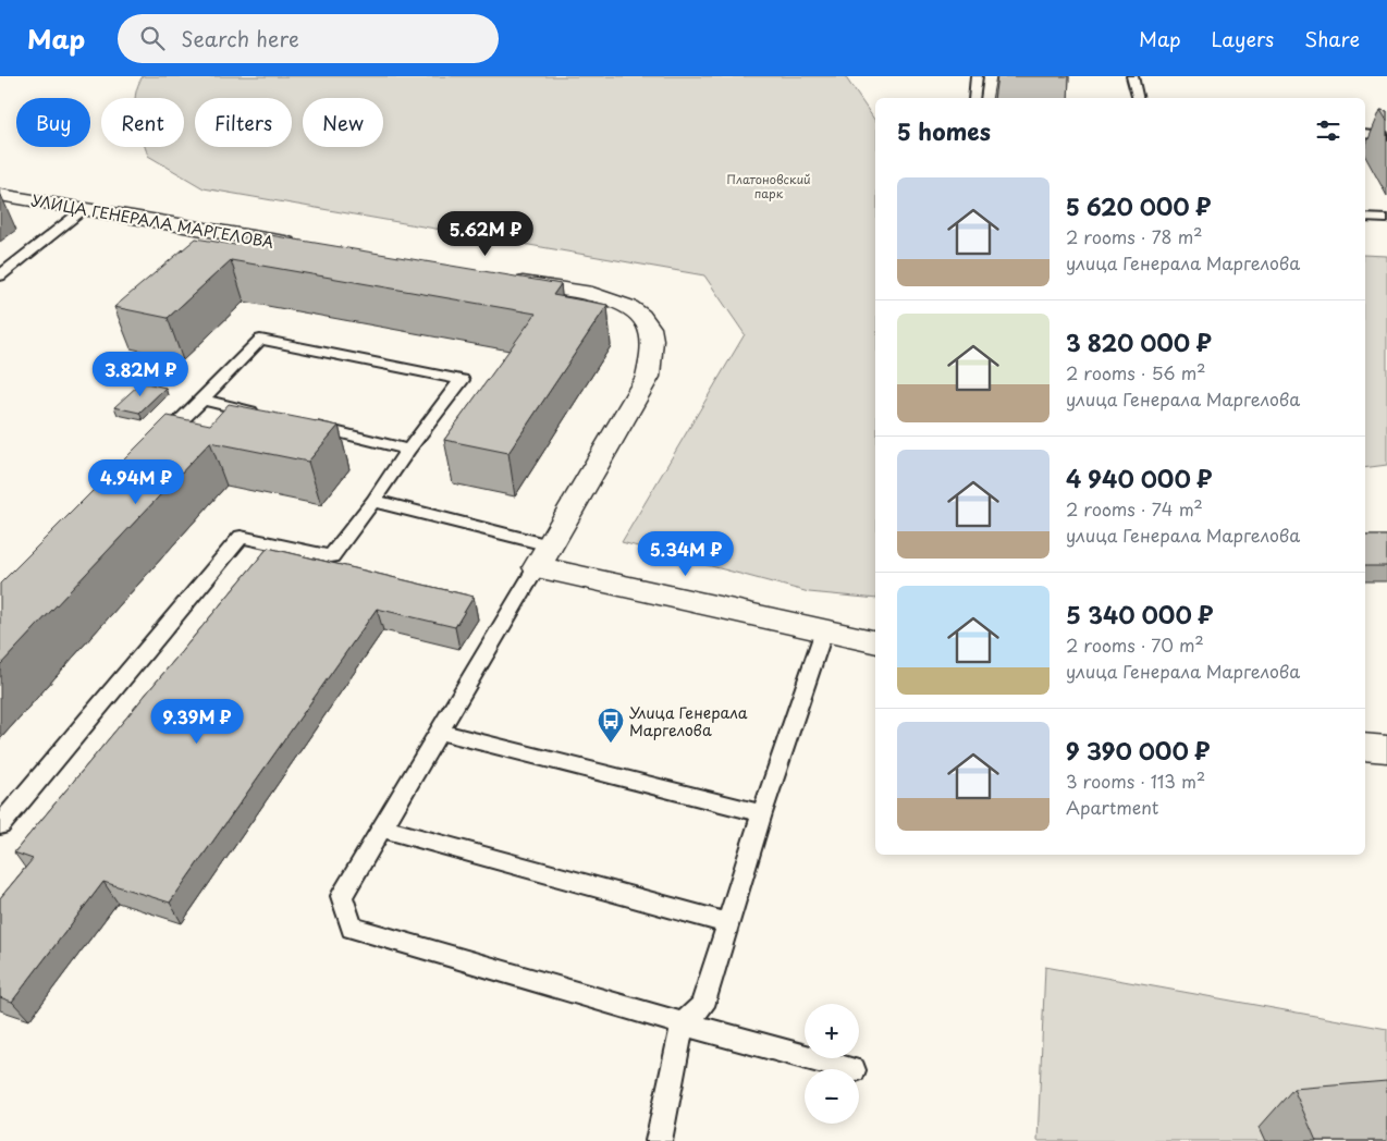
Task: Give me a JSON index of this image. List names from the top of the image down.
{
  "streets": {
    "street": ["УЛИЦА ГЕНЕРАЛА МАРГЕЛОВА"]
  },
  "parks": ["Платоновский парк"],
  "places": {
    "bus stop": ["Улица Генерала Маргелова"]
  },
  "page": {
    "header": "Map",
    "search": "Search here",
    "nav": ["Map", "Layers", "Share"],
    "chip": [
      "Buy",
      "Rent",
      "Filters",
      "New"
    ],
    "heading": "5 homes",
    "list": [
      {
        "name": "5 620 000 ₽",
        "note": "2 rooms · 78 m² · улица Генерала Маргелова"
      },
      {
        "name": "3 820 000 ₽",
        "note": "2 rooms · 56 m² · улица Генерала Маргелова"
      },
      {
        "name": "4 940 000 ₽",
        "note": "2 rooms · 74 m² · улица Генерала Маргелова"
      },
      {
        "name": "5 340 000 ₽",
        "note": "2 rooms · 70 m² · улица Генерала Маргелова"
      },
      {
        "name": "9 390 000 ₽",
        "note": "3 rooms · 113 m² · Apartment"
      }
    ],
    "price": [
      "5.62M ₽",
      "3.82M ₽",
      "4.94M ₽",
      "5.34M ₽",
      "9.39M ₽"
    ],
    "map_buttons": ["+", "−"]
  }
}
